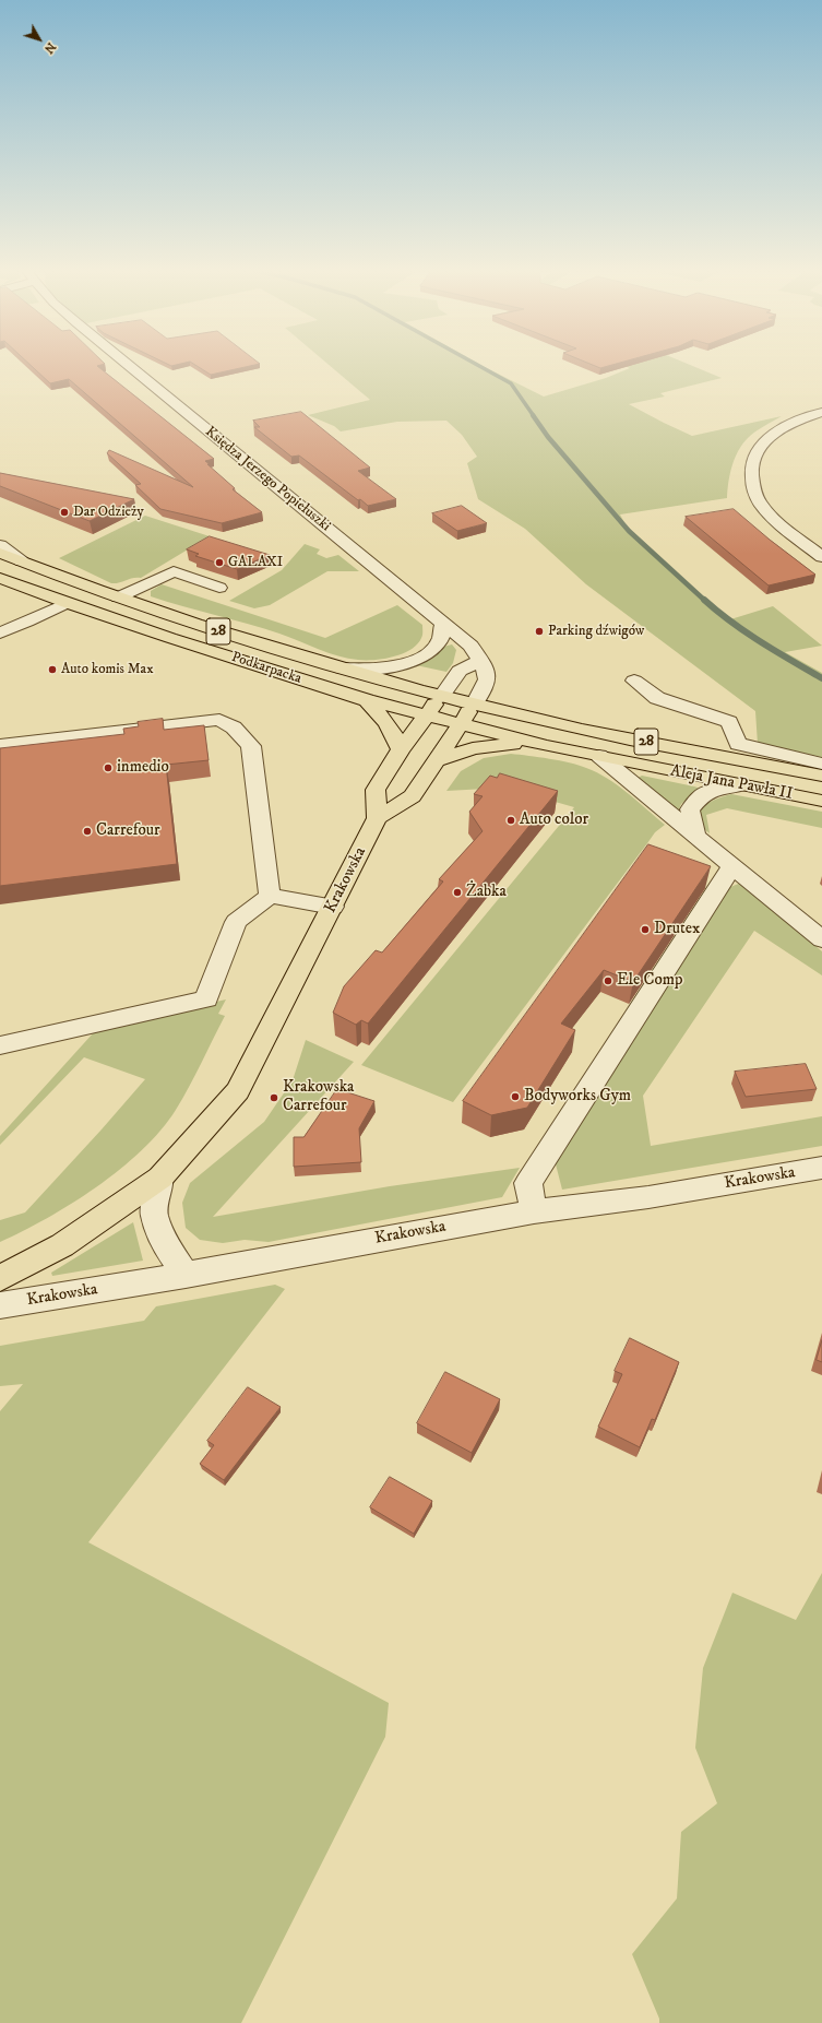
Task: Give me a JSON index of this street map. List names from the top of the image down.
{
  "streets": {
    "main road": [
      "Księdza Jerzego Popiełuszki",
      "28",
      "Podkarpacka",
      "Aleja Jana Pawła II",
      "Krakowska"
    ]
  },
  "crossings": [
    ["Księdza Jerzego Popiełuszki", "28"],
    ["Księdza Jerzego Popiełuszki", "Podkarpacka"],
    ["Księdza Jerzego Popiełuszki", "Aleja Jana Pawła II"],
    ["28", "Podkarpacka"],
    ["28", "Aleja Jana Pawła II"],
    ["Podkarpacka", "Aleja Jana Pawła II"],
    ["Podkarpacka", "Krakowska"]
  ],
  "places": [
    "Dar Odzieży",
    "GALAXI",
    "Parking dźwigów",
    "Auto komis Max",
    "inmedio",
    "Auto color",
    "Carrefour",
    "Żabka",
    "Drutex",
    "Ele Comp",
    "Bodyworks Gym",
    "Krakowska Carrefour"
  ],
  "north": "bottom right"
}
